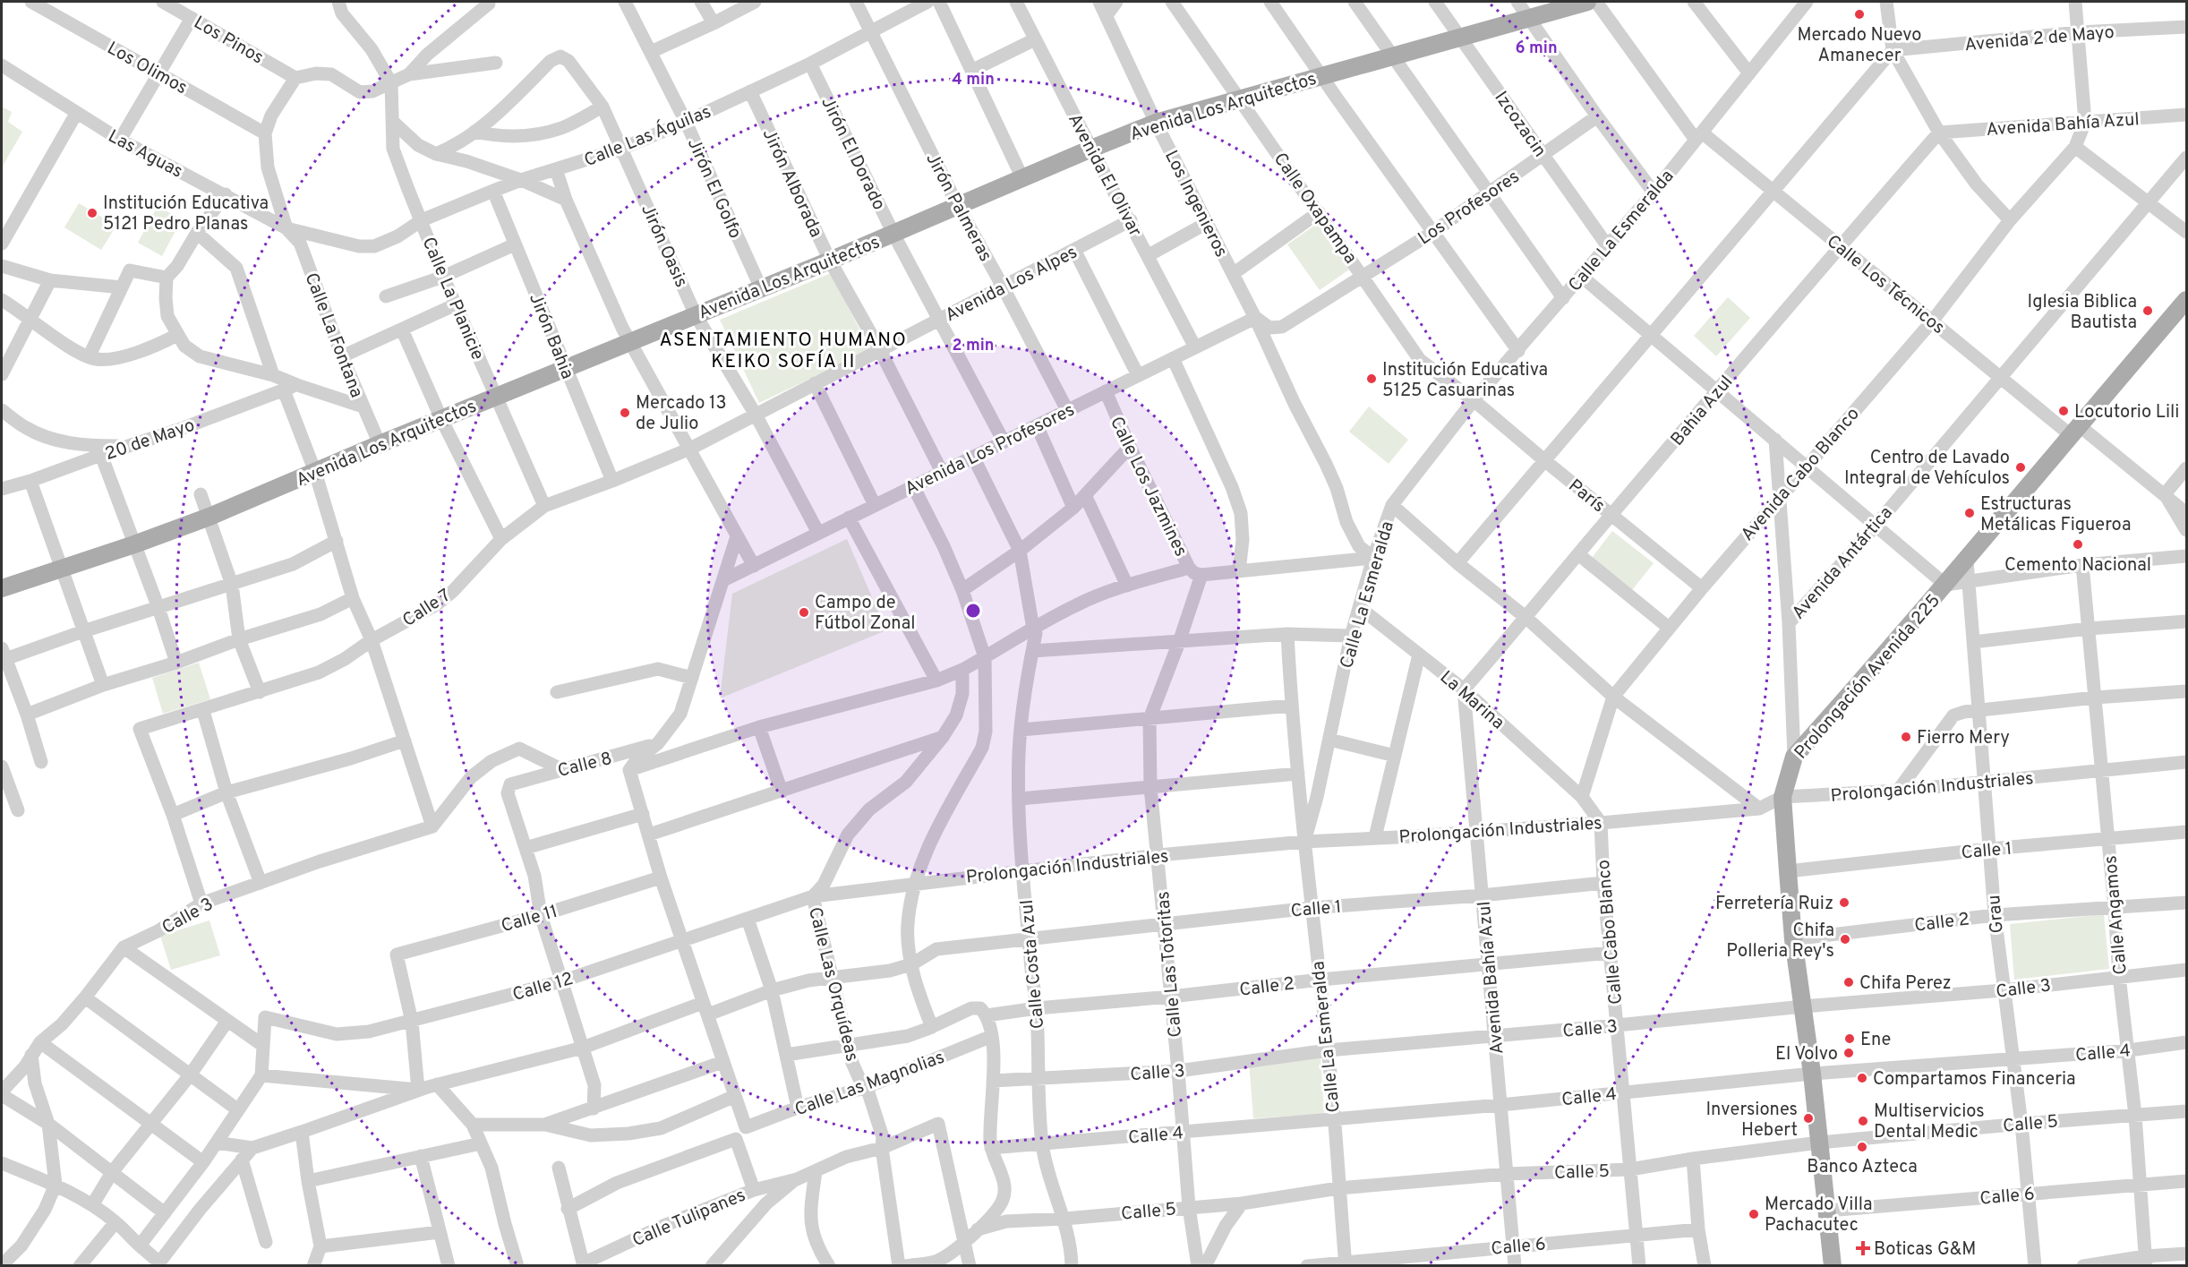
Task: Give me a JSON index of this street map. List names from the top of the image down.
{
  "streets": {
    "main road": ["Avenida Los Arquitectos", "Prolongación Avenida 225"],
    "street": [
      "Avenida 2 de Mayo",
      "Los Pinos",
      "Los Olimos",
      "Izcozacin",
      "Avenida Bahía Azul",
      "Calle Las Águilas",
      "Las Aguas",
      "Jirón El Dorado",
      "Avenida El Olivar",
      "Jirón Alborada",
      "Jirón El Golfo",
      "Los Ingenieros",
      "Jirón Palmeras",
      "Los Profesores",
      "Calle Oxapampa",
      "Calle La Esmeralda",
      "Jirón Oasis",
      "Avenida Los Alpes",
      "Calle Los Técnicos",
      "Calle La Planicie",
      "Calle La Fontana",
      "Jirón Bahia",
      "Bahia Azul",
      "20 de Mayo",
      "Avenida Los Profesores",
      "Avenida Cabo Blanco",
      "Calle Los Jazmines",
      "París",
      "Avenida Antártica",
      "Calle 7",
      "La Marina",
      "Calle 8",
      "Prolongación Industriales",
      "Calle 1",
      "Grau",
      "Calle 3",
      "Calle Angamos",
      "Calle 11",
      "Calle 2",
      "Calle Cabo Blanco",
      "Calle Costa Azul",
      "Calle Las Totoritas",
      "Calle Las Orquídeas",
      "Calle 12",
      "Calle 4",
      "Calle Las Magnolias",
      "Calle 5",
      "Calle 6",
      "Calle Tulipanes"
    ]
  },
  "crossings": [
    ["Avenida Los Arquitectos", "Izcozacin"],
    ["Avenida Los Arquitectos", "Jirón El Dorado"],
    ["Avenida Los Arquitectos", "Avenida El Olivar"],
    ["Avenida Los Arquitectos", "Jirón Alborada"],
    ["Avenida Los Arquitectos", "Jirón El Golfo"],
    ["Avenida Los Arquitectos", "Los Ingenieros"],
    ["Avenida Los Arquitectos", "Jirón Palmeras"],
    ["Avenida Los Arquitectos", "Calle Oxapampa"],
    ["Avenida Los Arquitectos", "Jirón Oasis"],
    ["Avenida Los Arquitectos", "Calle La Planicie"],
    ["Avenida Los Arquitectos", "Calle La Fontana"],
    ["Avenida Los Arquitectos", "Jirón Bahia"],
    ["Izcozacin", "Los Profesores"],
    ["Izcozacin", "Calle La Esmeralda"],
    ["Avenida Bahía Azul", "Bahia Azul"],
    ["Avenida Bahía Azul", "La Marina"],
    ["Avenida Bahía Azul", "Prolongación Industriales"],
    ["Avenida Bahía Azul", "Calle 1"],
    ["Avenida Bahía Azul", "Calle 3"],
    ["Avenida Bahía Azul", "Calle 2"],
    ["Avenida Bahía Azul", "Calle 4"],
    ["Avenida Bahía Azul", "Calle 5"],
    ["Avenida Bahía Azul", "Calle 6"],
    ["Calle Las Águilas", "Las Aguas"],
    ["Calle Las Águilas", "Jirón El Dorado"],
    ["Calle Las Águilas", "Jirón Alborada"],
    ["Calle Las Águilas", "Jirón El Golfo"],
    ["Calle Las Águilas", "Jirón Palmeras"],
    ["Calle Las Águilas", "Jirón Oasis"],
    ["Calle Las Águilas", "Calle La Planicie"],
    ["Calle Las Águilas", "Jirón Bahia"],
    ["Las Aguas", "Calle La Fontana"],
    ["Jirón El Dorado", "Avenida Los Alpes"],
    ["Jirón El Dorado", "Avenida Los Profesores"],
    ["Avenida El Olivar", "Avenida Los Alpes"],
    ["Avenida El Olivar", "Avenida Los Profesores"],
    ["Jirón Alborada", "Avenida Los Alpes"],
    ["Jirón Alborada", "Avenida Los Profesores"],
    ["Los Ingenieros", "Los Profesores"],
    ["Los Ingenieros", "Calle La Esmeralda"],
    ["Los Ingenieros", "Avenida Los Profesores"],
    ["Jirón Palmeras", "Avenida Los Alpes"],
    ["Jirón Palmeras", "Avenida Los Profesores"],
    ["Los Profesores", "Calle Oxapampa"],
    ["Los Profesores", "Avenida Los Profesores"],
    ["Calle Oxapampa", "Calle La Esmeralda"],
    ["Calle Oxapampa", "París"],
    ["Calle La Esmeralda", "Calle Los Técnicos"],
    ["Calle La Esmeralda", "París"],
    ["Calle La Esmeralda", "La Marina"],
    ["Calle La Esmeralda", "Prolongación Industriales"],
    ["Calle La Esmeralda", "Calle 1"],
    ["Calle La Esmeralda", "Calle 3"],
    ["Calle La Esmeralda", "Calle 2"],
    ["Calle La Esmeralda", "Calle 4"],
    ["Calle La Esmeralda", "Calle 5"],
    ["Calle La Esmeralda", "Calle 6"],
    ["Jirón Oasis", "Avenida Los Alpes"],
    ["Jirón Oasis", "Avenida Los Profesores"],
    ["Avenida Los Alpes", "Calle 7"],
    ["Calle Los Técnicos", "Bahia Azul"],
    ["Calle Los Técnicos", "Avenida Cabo Blanco"],
    ["Calle Los Técnicos", "Avenida Antártica"],
    ["Calle Los Técnicos", "Prolongación Avenida 225"],
    ["Calle La Planicie", "Calle 7"],
    ["Jirón Bahia", "Calle 7"],
    ["Bahia Azul", "París"],
    ["Bahia Azul", "La Marina"],
    ["Avenida Los Profesores", "Calle Los Jazmines"],
    ["Avenida Los Profesores", "Calle Costa Azul"],
    ["Avenida Cabo Blanco", "París"],
    ["Avenida Cabo Blanco", "La Marina"],
    ["Calle Los Jazmines", "Calle Las Totoritas"],
    ["Prolongación Avenida 225", "Prolongación Industriales"],
    ["Prolongación Avenida 225", "Calle 1"],
    ["Prolongación Avenida 225", "Grau"],
    ["Prolongación Avenida 225", "Calle 3"],
    ["Prolongación Avenida 225", "Calle 2"],
    ["Prolongación Avenida 225", "Calle 4"],
    ["Prolongación Avenida 225", "Calle 5"],
    ["Prolongación Avenida 225", "Calle 6"],
    ["Prolongación Industriales", "Grau"],
    ["Prolongación Industriales", "Calle Angamos"],
    ["Prolongación Industriales", "Calle Cabo Blanco"],
    ["Prolongación Industriales", "Calle Costa Azul"],
    ["Prolongación Industriales", "Calle Las Totoritas"],
    ["Prolongación Industriales", "Calle Las Orquídeas"],
    ["Prolongación Industriales", "Calle 12"],
    ["Calle 1", "Grau"],
    ["Calle 1", "Calle Angamos"],
    ["Calle 1", "Calle Cabo Blanco"],
    ["Calle 1", "Calle Costa Azul"],
    ["Calle 1", "Calle Las Totoritas"],
    ["Calle 1", "Calle Las Orquídeas"],
    ["Grau", "Calle 3"],
    ["Grau", "Calle 2"],
    ["Grau", "Calle 4"],
    ["Grau", "Calle 5"],
    ["Grau", "Calle 6"],
    ["Calle 3", "Calle Angamos"],
    ["Calle 3", "Calle Cabo Blanco"],
    ["Calle 3", "Calle Costa Azul"],
    ["Calle 3", "Calle Las Totoritas"],
    ["Calle Angamos", "Calle 2"],
    ["Calle Angamos", "Calle 4"],
    ["Calle Angamos", "Calle 5"],
    ["Calle Angamos", "Calle 6"],
    ["Calle 11", "Calle 12"],
    ["Calle 2", "Calle Cabo Blanco"],
    ["Calle 2", "Calle Costa Azul"],
    ["Calle 2", "Calle Las Totoritas"],
    ["Calle Cabo Blanco", "Calle 4"],
    ["Calle Cabo Blanco", "Calle 5"],
    ["Calle Cabo Blanco", "Calle 6"],
    ["Calle Costa Azul", "Calle 4"],
    ["Calle Costa Azul", "Calle 5"],
    ["Calle Las Totoritas", "Calle 4"],
    ["Calle Las Totoritas", "Calle 5"],
    ["Calle Las Orquídeas", "Calle 12"],
    ["Calle Las Orquídeas", "Calle Las Magnolias"],
    ["Calle Las Orquídeas", "Calle Tulipanes"]
  ],
  "districts": ["ASENTAMIENTO HUMANO KEIKO SOFÍA II"],
  "places": {
    "other": [
      "Mercado Nuevo Amanecer",
      "Institución Educativa 5121 Pedro Planas",
      "Iglesia Biblica Bautista",
      "Institución Educativa 5125 Casuarinas",
      "Locutorio Lili",
      "Mercado 13 de Julio",
      "Centro de Lavado Integral de Vehículos",
      "Estructuras Metálicas Figueroa",
      "Cemento Nacional",
      "Campo de Fútbol Zonal",
      "Fierro Mery",
      "Ferretería Ruiz",
      "Chifa Polleria Rey's",
      "Chifa Perez",
      "Ene",
      "El Volvo",
      "Compartamos Financeria",
      "Inversiones Hebert",
      "Multiservicios Dental Medic",
      "Banco Azteca",
      "Mercado Villa Pachacutec"
    ],
    "health": ["Boticas G&M"]
  },
  "rings": ["6 min", "4 min", "2 min"]
}
